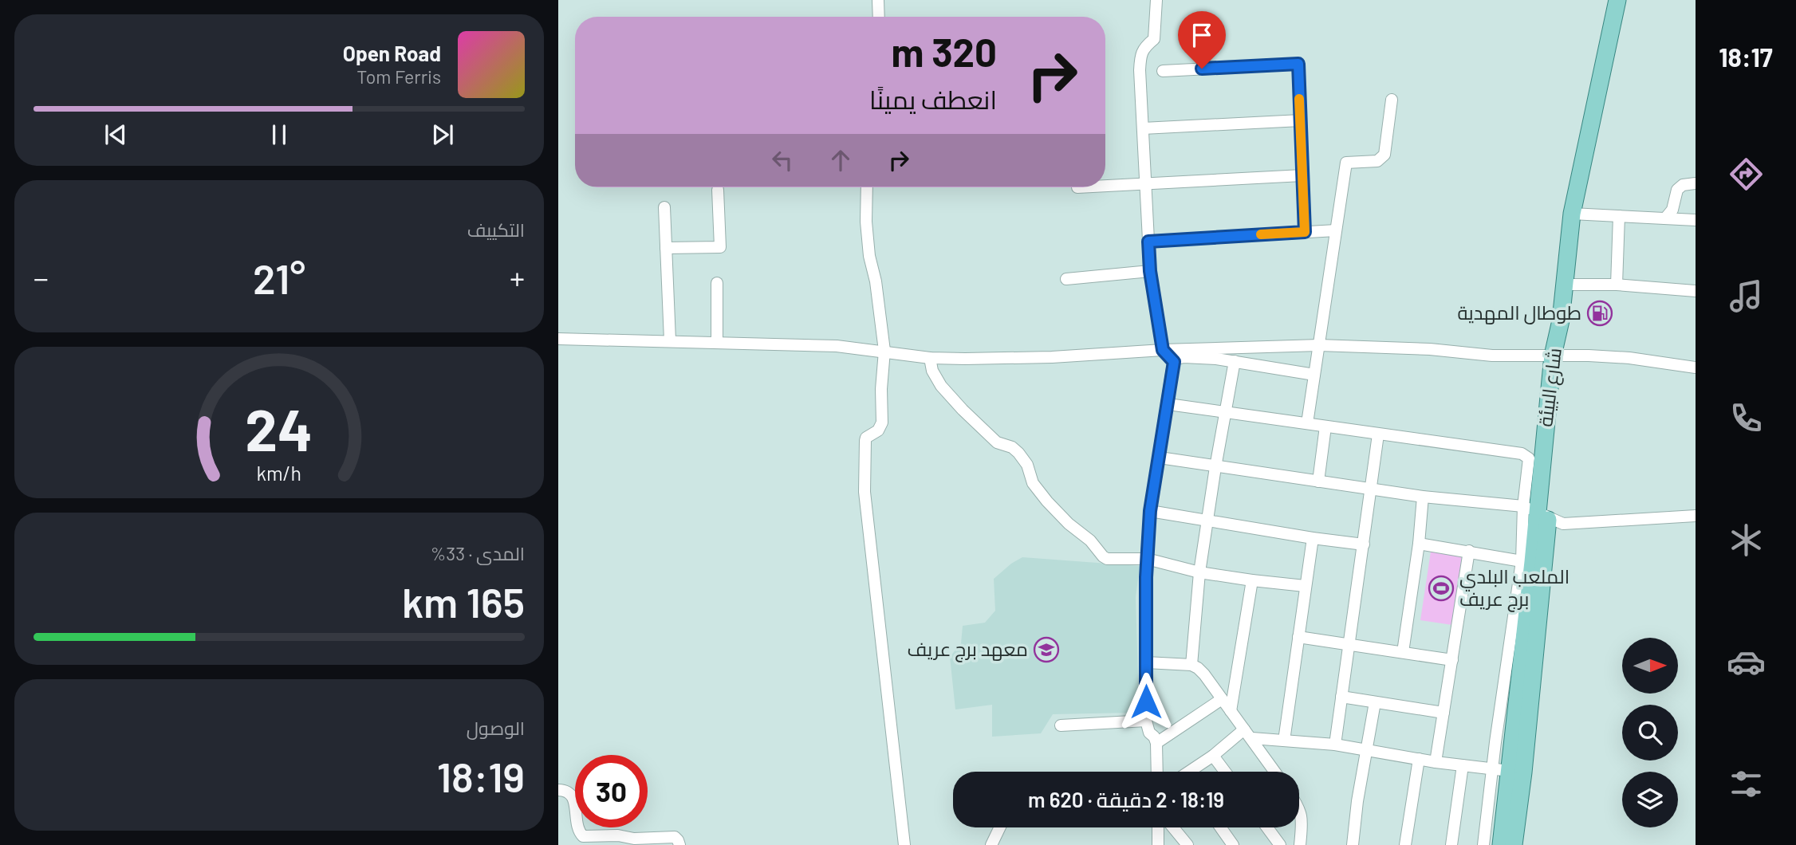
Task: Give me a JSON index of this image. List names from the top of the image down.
{
  "streets": {
    "main road": ["شارع البيئة"]
  },
  "places": {
    "fuel station": ["طوطال المهدية"],
    "sports": ["الملعب البلدي برج عريف"],
    "school or university": ["معهد برج عريف"]
  },
  "north": "right",
  "page": {
    "tabs": "18:17",
    "turn": ["320 m", "انعطف يمينًا"],
    "song": ["Open Road", "Tom Ferris"],
    "tile": [
      "التكييف",
      ["المدى · 33%", "165 km"],
      ["الوصول", "18:19"]
    ],
    "heat": ["−", "21°", "+"],
    "limit": "30",
    "trip": "18:19 · 2 دقيقة · 620 m",
    "gauge": ["24", "km/h"]
  }
}
